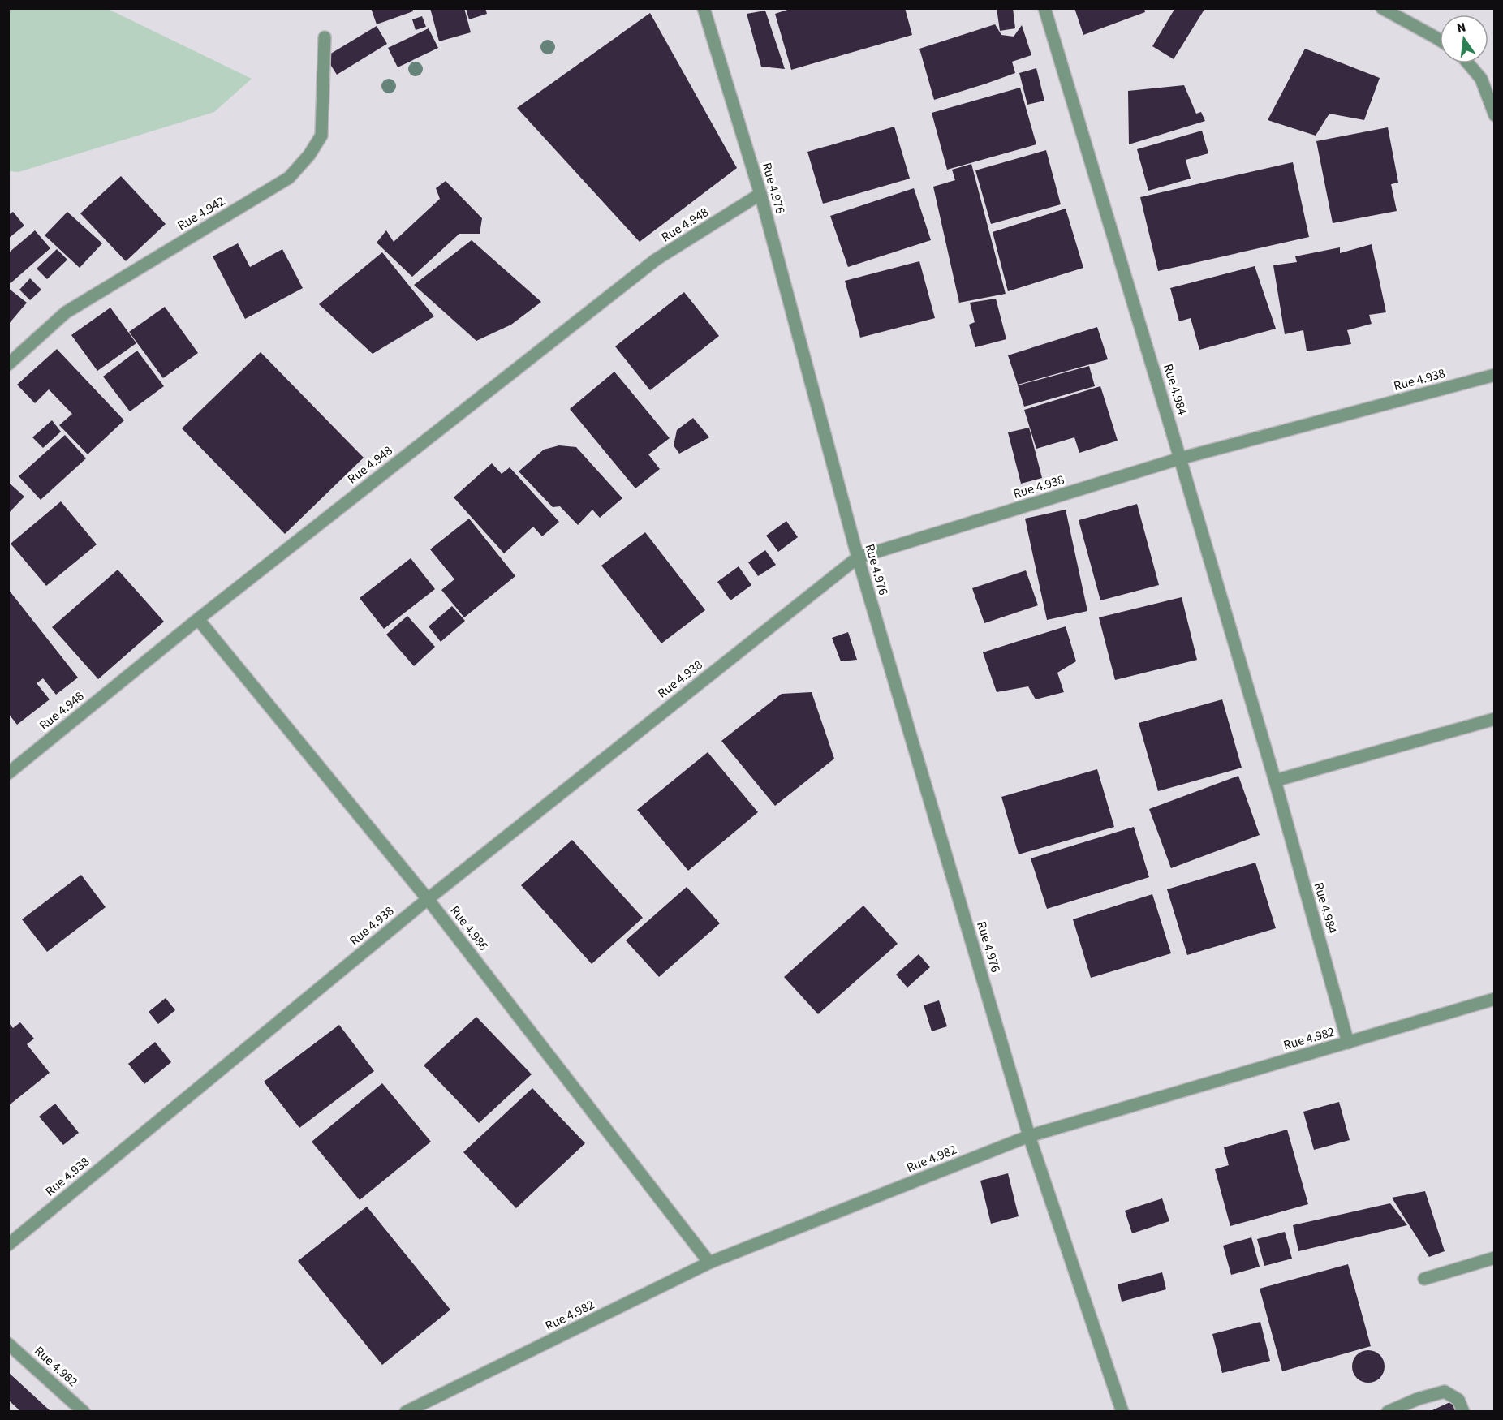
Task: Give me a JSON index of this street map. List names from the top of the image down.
{
  "streets": {
    "street": [
      "Rue 4.976",
      "Rue 4.942",
      "Rue 4.948",
      "Rue 4.938",
      "Rue 4.984",
      "Rue 4.986",
      "Rue 4.982"
    ]
  },
  "crossings": [
    ["Rue 4.976", "Rue 4.948"],
    ["Rue 4.976", "Rue 4.938"],
    ["Rue 4.976", "Rue 4.982"],
    ["Rue 4.948", "Rue 4.986"],
    ["Rue 4.938", "Rue 4.984"],
    ["Rue 4.938", "Rue 4.986"],
    ["Rue 4.984", "Rue 4.982"],
    ["Rue 4.986", "Rue 4.982"]
  ],
  "north": "top"
}
